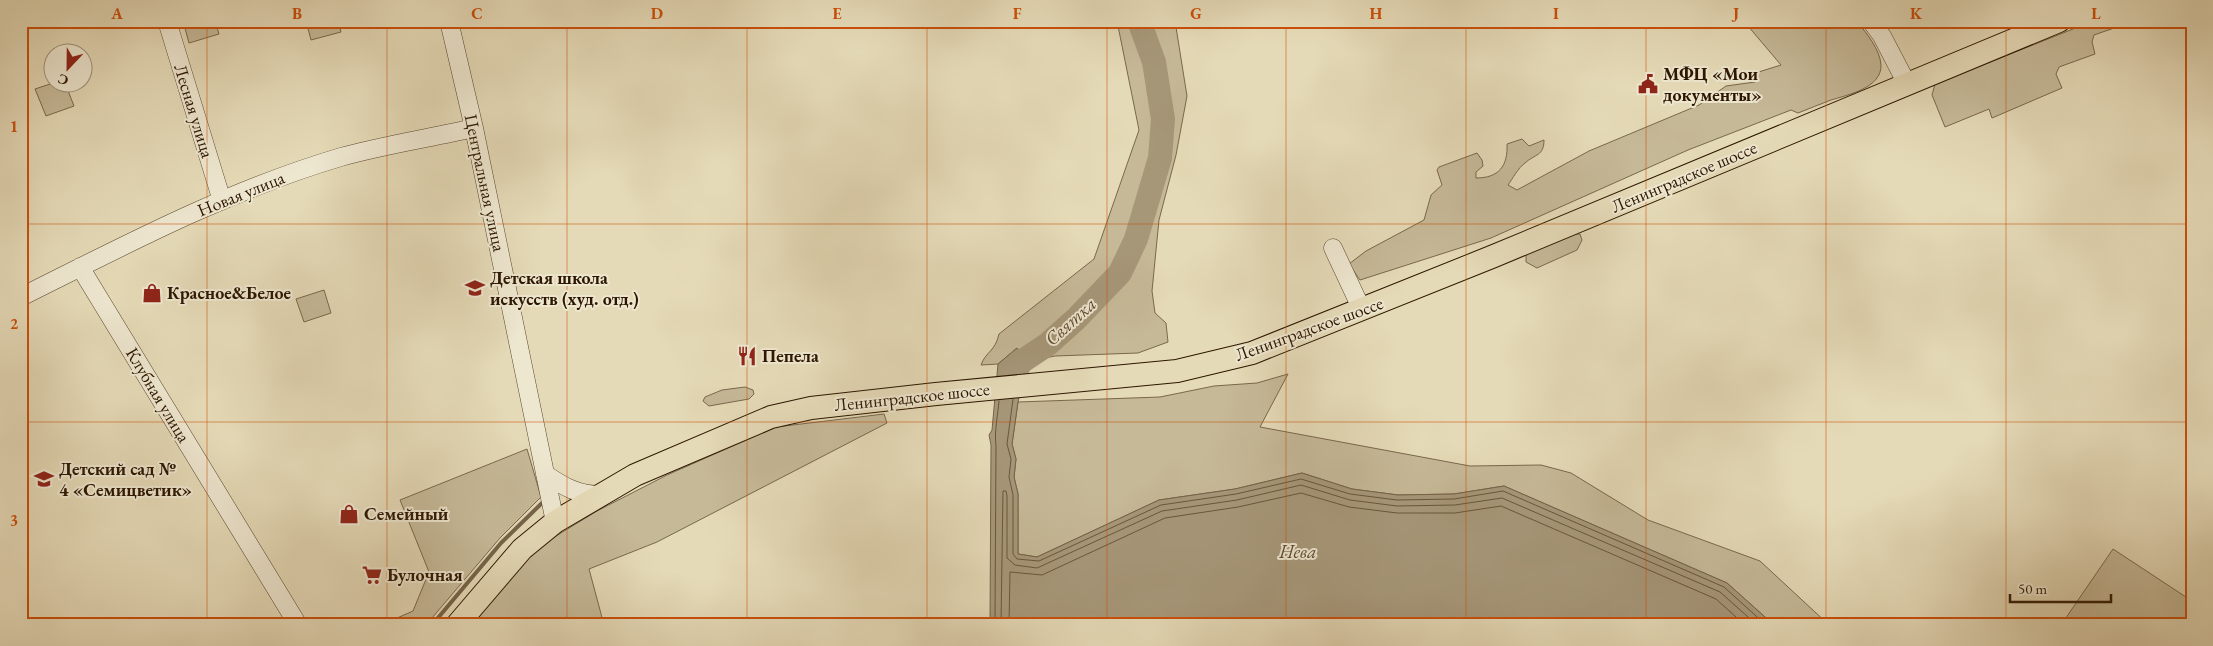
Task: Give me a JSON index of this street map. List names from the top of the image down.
{
  "streets": {
    "main road": ["Ленинградское шоссе"],
    "street": [
      "Лесная улица",
      "Центральная улица",
      "Новая улица",
      "Клубная улица"
    ]
  },
  "crossings": [
    ["Лесная улица", "Новая улица"],
    ["Ленинградское шоссе", "Центральная улица"],
    ["Центральная улица", "Новая улица"],
    ["Новая улица", "Клубная улица"]
  ],
  "water": ["Святка", "Нева"],
  "places": {
    "public building": ["МФЦ «Мои документы»"],
    "school or university": ["Детская школа искусств (худ. отд.)", "Детский сад № 4 «Семицветик»"],
    "shop": ["Красное&Белое", "Семейный"],
    "restaurant": ["Пепела"],
    "supermarket": ["Булочная"]
  },
  "scale_bar": "50 m",
  "north": "bottom",
  "grid": {
    "columns": [
      "A",
      "B",
      "C",
      "D",
      "E",
      "F",
      "G",
      "H",
      "I",
      "J",
      "K",
      "L"
    ],
    "rows": ["1", "2", "3"]
  }
}
